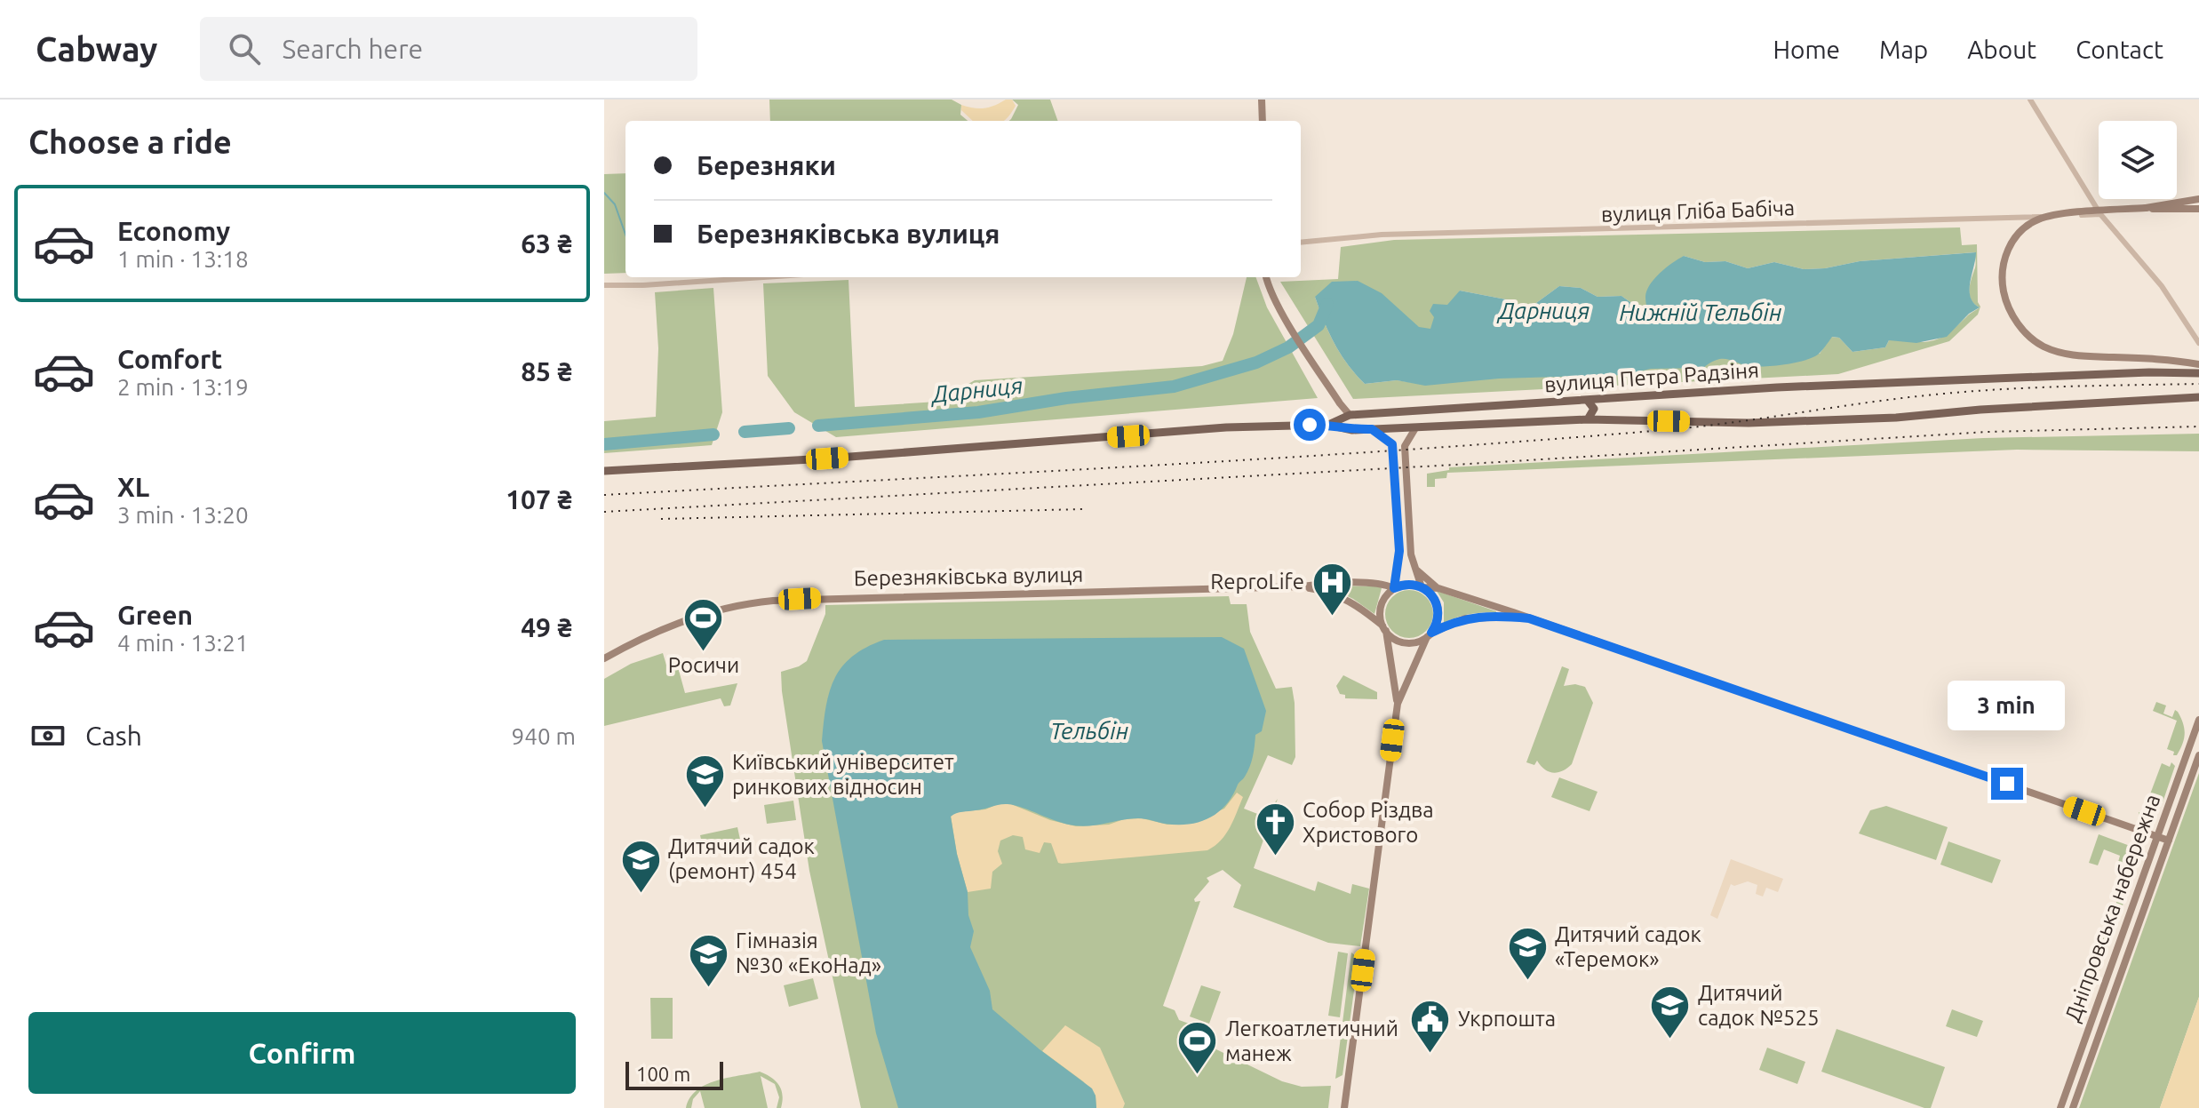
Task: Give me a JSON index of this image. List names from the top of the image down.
{
  "streets": {
    "main road": ["вулиця Петра Радзіня"],
    "street": ["вулиця Гліба Бабіча", "Березняківська вулиця", "Дніпровська набережна"]
  },
  "water": ["Дарниця", "Нижній Тельбін", "Тельбін"],
  "places": {
    "hospital": ["ReproLife"],
    "sports": ["Росичи", "Легкоатлетичний манеж"],
    "school or university": [
      "Київський університет ринкових відносин",
      "Дитячий садок (ремонт) 454",
      "Дитячий садок «Теремок»",
      "Гімназія №30 «ЕкоНад»",
      "Дитячий садок №525"
    ],
    "church": ["Собор Різдва Христового"],
    "public building": ["Укрпошта"]
  },
  "scale_bar": "100 m",
  "page": {
    "header": "Cabway",
    "search": "Search here",
    "nav": [
      "Home",
      "Map",
      "About",
      "Contact"
    ],
    "heading": "Choose a ride",
    "banner": ["Березняки", "Березняківська вулиця"],
    "list": [
      {
        "name": "Economy",
        "note": "1 min · 13:18",
        "value": "63 ₴"
      },
      {
        "name": "Comfort",
        "note": "2 min · 13:19",
        "value": "85 ₴"
      },
      {
        "name": "XL",
        "note": "3 min · 13:20",
        "value": "107 ₴"
      },
      {
        "name": "Green",
        "note": "4 min · 13:21",
        "value": "49 ₴"
      }
    ],
    "bubble": "3 min",
    "pay": ["Cash", "940 m"],
    "buttons": "Confirm",
    "scale": "100 m"
  }
}
